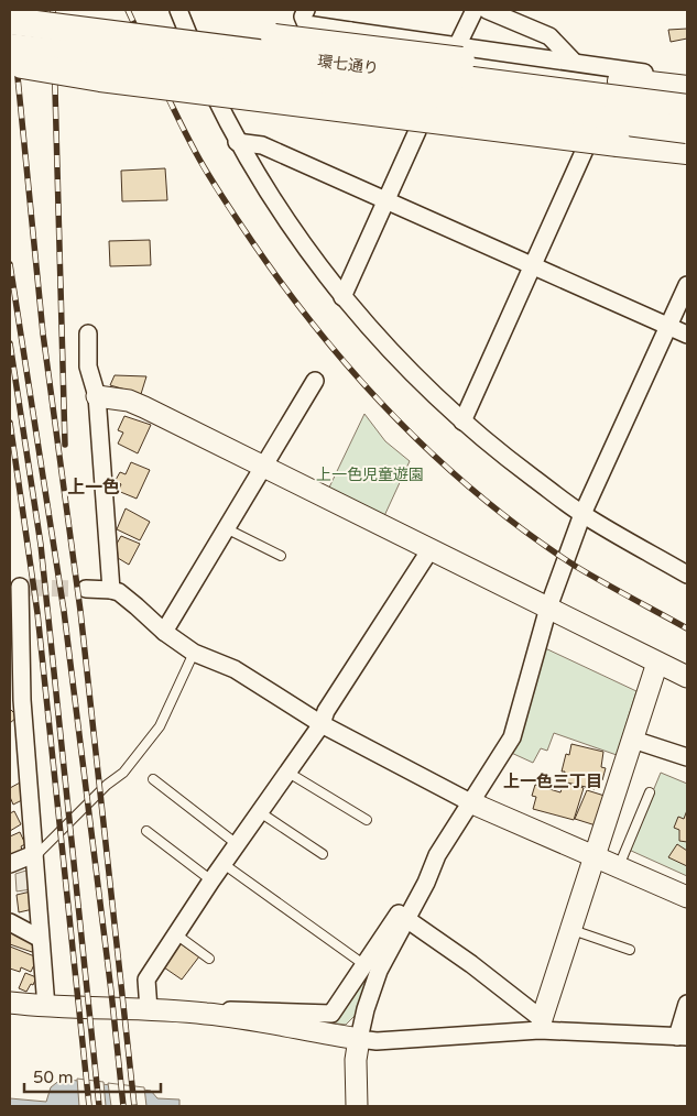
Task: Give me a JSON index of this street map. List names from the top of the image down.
{
  "streets": {
    "main road": ["環七通り"]
  },
  "districts": ["上一色", "上一色三丁目"],
  "parks": ["上一色児童遊園"],
  "scale_bar": "50 m"
}
